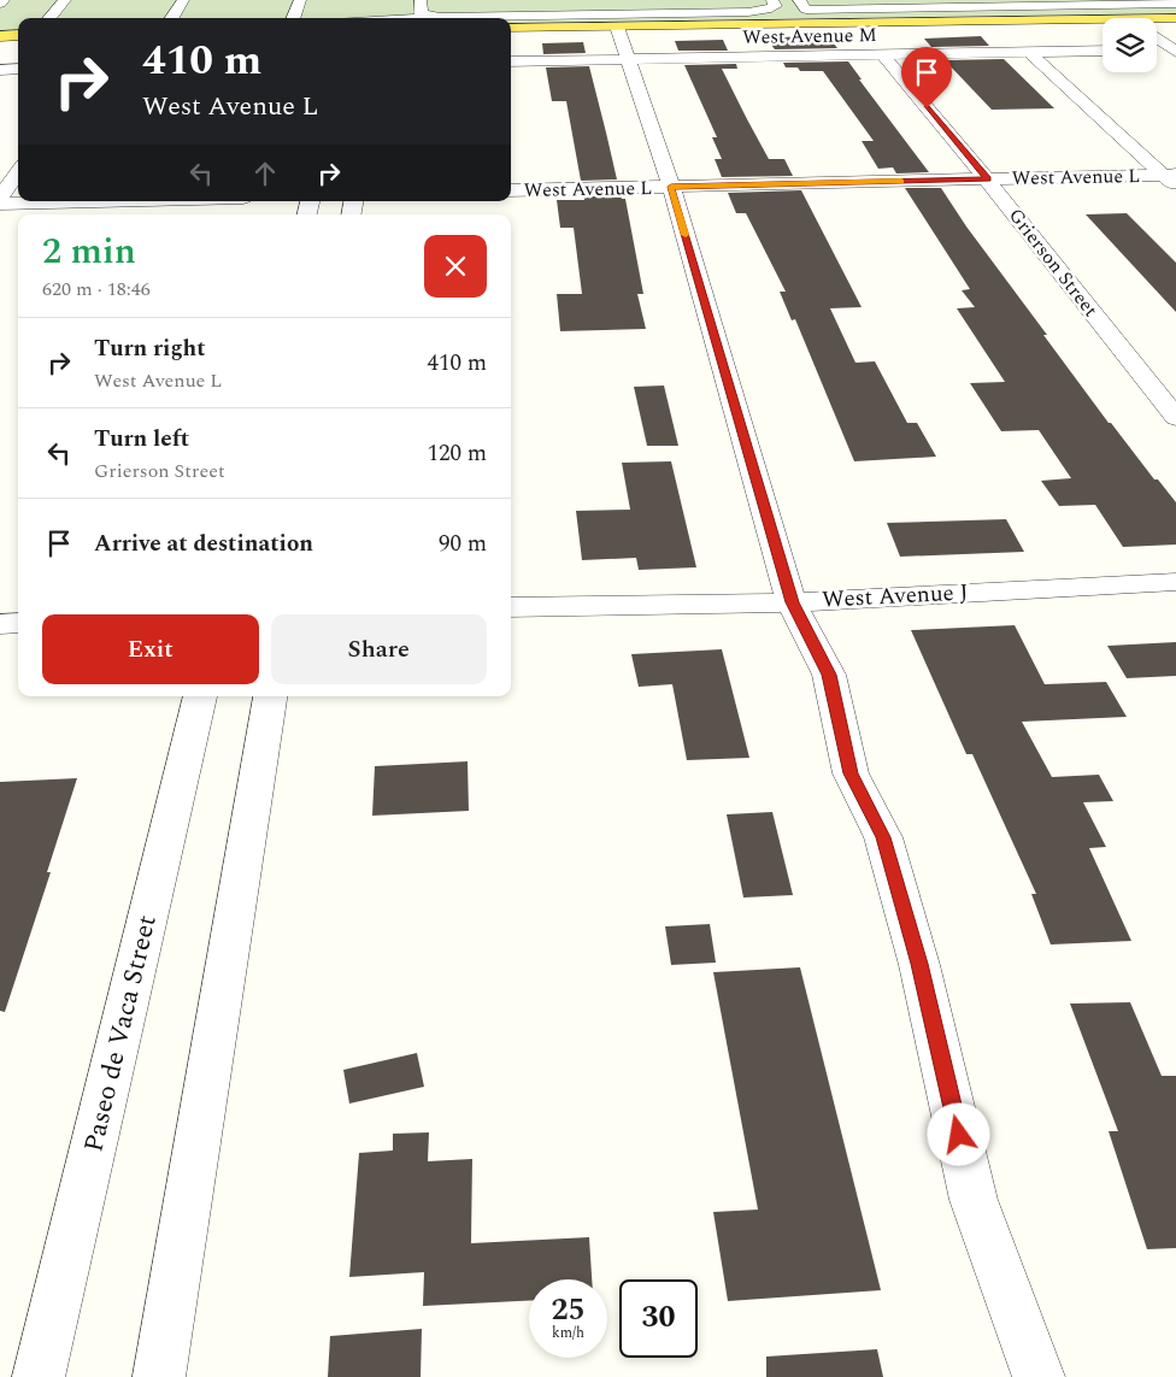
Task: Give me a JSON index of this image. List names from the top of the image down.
{
  "streets": {
    "street": [
      "West Avenue M",
      "West Avenue L",
      "Grierson Street",
      "West Avenue J",
      "Paseo de Vaca Street"
    ]
  },
  "crossings": [
    ["West Avenue M", "Grierson Street"],
    ["West Avenue L", "Grierson Street"]
  ],
  "page": {
    "turn": ["410 m", "West Avenue L"],
    "heading": ["2 min", "620 m · 18:46"],
    "list": [
      {
        "name": "Turn right",
        "note": "West Avenue L",
        "value": "410 m"
      },
      {
        "name": "Turn left",
        "note": "Grierson Street",
        "value": "120 m"
      },
      {
        "name": "Arrive at destination",
        "value": "90 m"
      }
    ],
    "buttons": ["Exit", "Share"],
    "speed": "25 km/h",
    "limit": "30"
  }
}
